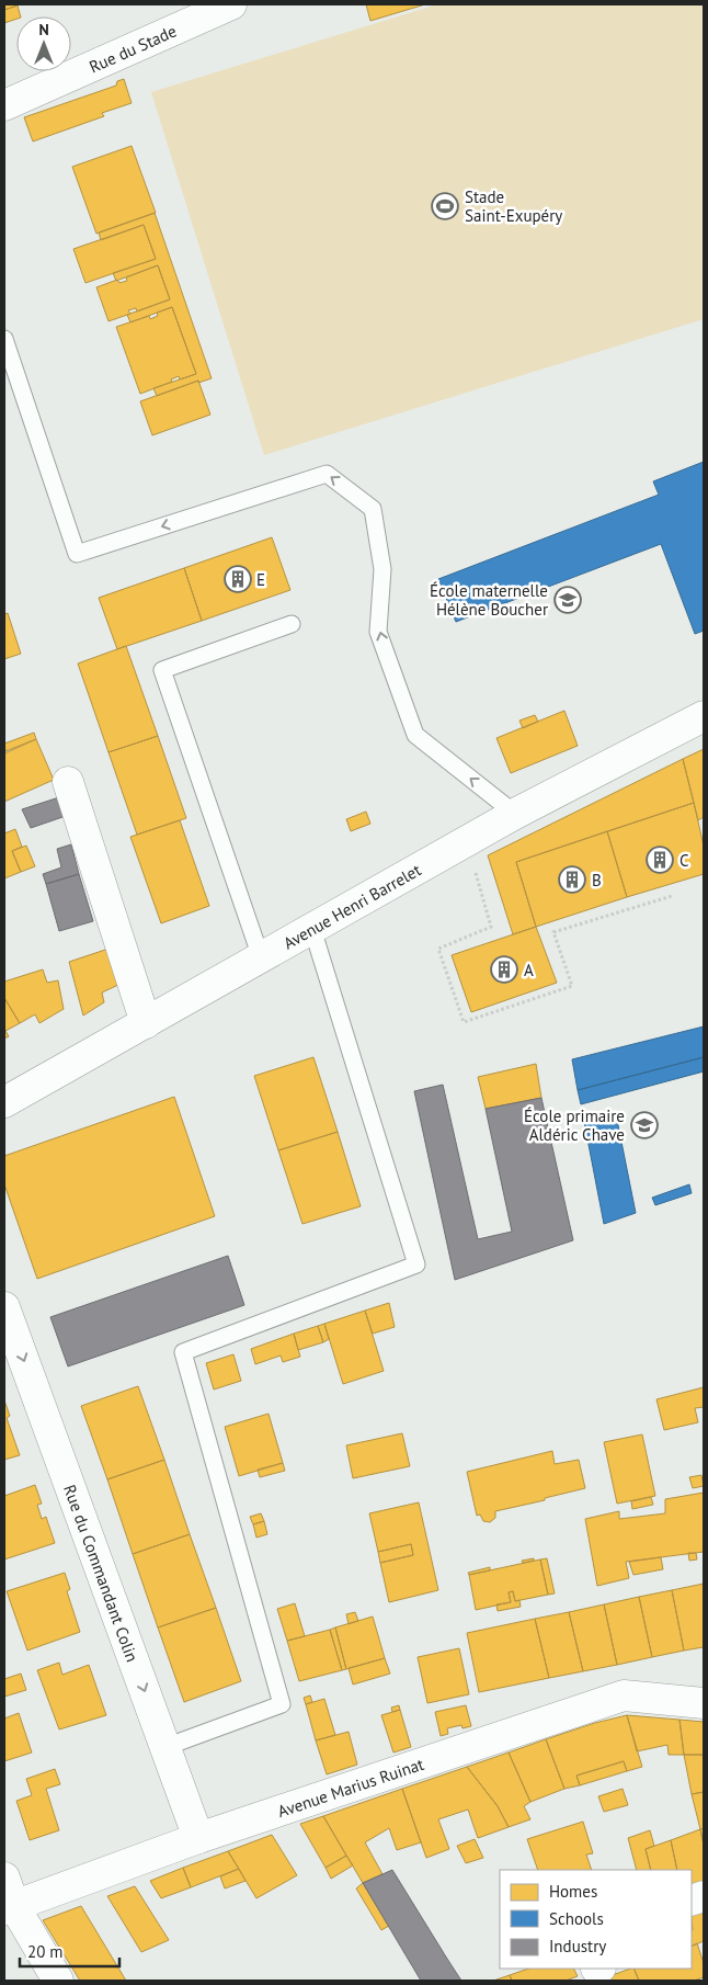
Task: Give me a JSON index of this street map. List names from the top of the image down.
{
  "streets": {
    "street": [
      "Rue du Stade",
      "Avenue Henri Barrelet",
      "Rue du Commandant Colin",
      "Avenue Marius Ruinat"
    ]
  },
  "crossings": [
    ["Rue du Commandant Colin", "Avenue Marius Ruinat"]
  ],
  "one_way": ["Rue du Commandant Colin"],
  "places": {
    "sports": ["Stade Saint-Exupéry"],
    "building": [
      "E",
      "C",
      "B",
      "A"
    ],
    "school or university": ["École maternelle Hélène Boucher", "École primaire Aldéric Chave"]
  },
  "legend": ["Homes", "Schools", "Industry"],
  "scale_bar": "20 m",
  "north": "top"
}
